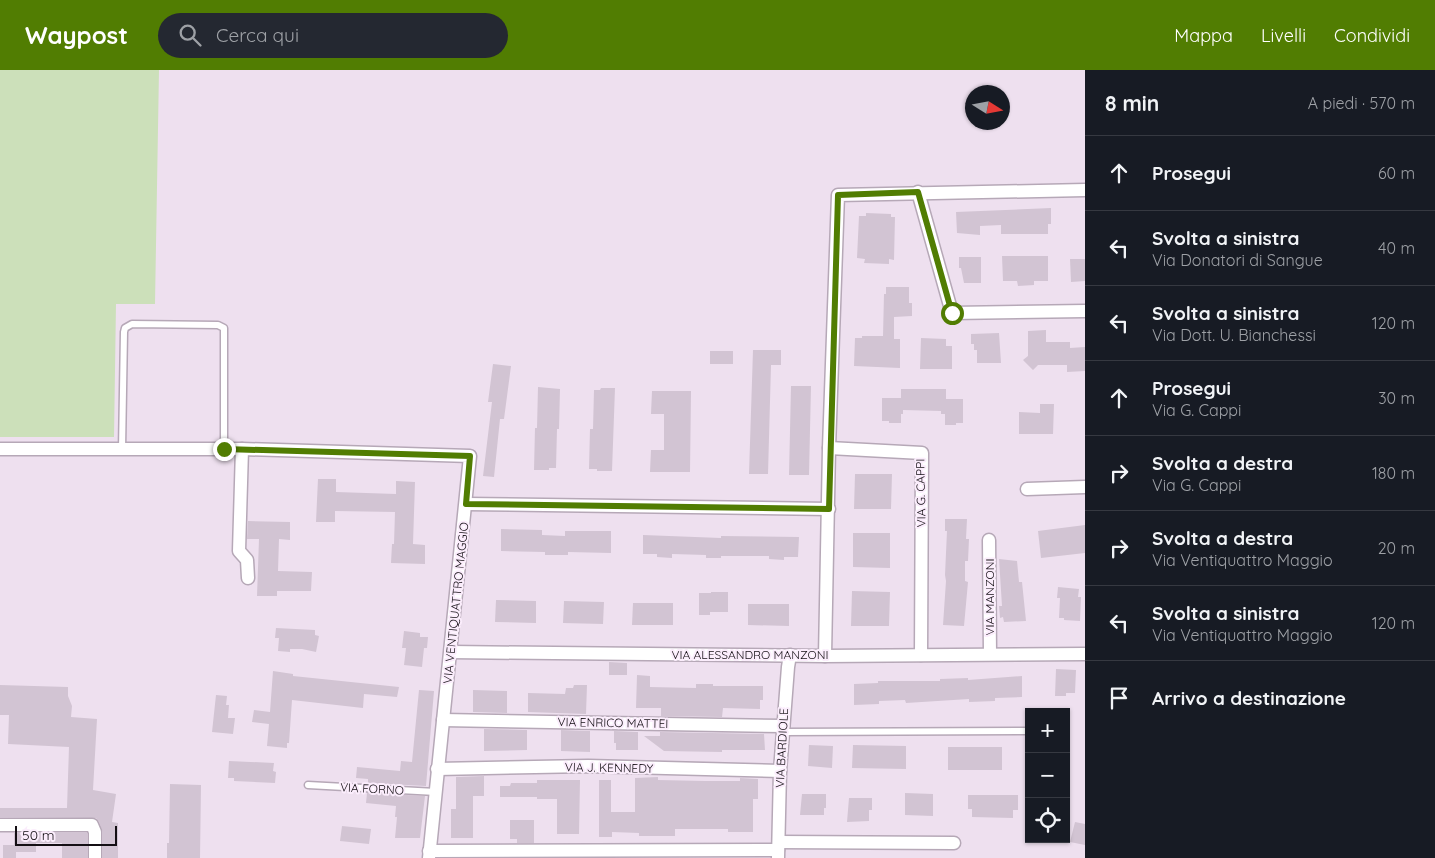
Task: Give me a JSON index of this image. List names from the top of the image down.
{
  "streets": {
    "street": [
      "VIA G. CAPPI",
      "VIA MANZONI",
      "VIA VENTIQUATTRO MAGGIO",
      "VIA ALESSANDRO MANZONI",
      "VIA ENRICO MATTEI",
      "VIA BARDIOLE",
      "VIA J. KENNEDY"
    ],
    "lane": ["VIA FORNO"]
  },
  "crossings": [
    ["VIA G. CAPPI", "VIA ALESSANDRO MANZONI"],
    ["VIA MANZONI", "VIA ALESSANDRO MANZONI"],
    ["VIA VENTIQUATTRO MAGGIO", "VIA ALESSANDRO MANZONI"],
    ["VIA VENTIQUATTRO MAGGIO", "VIA ENRICO MATTEI"],
    ["VIA VENTIQUATTRO MAGGIO", "VIA J. KENNEDY"],
    ["VIA VENTIQUATTRO MAGGIO", "VIA FORNO"],
    ["VIA ALESSANDRO MANZONI", "VIA BARDIOLE"],
    ["VIA ENRICO MATTEI", "VIA BARDIOLE"],
    ["VIA BARDIOLE", "VIA J. KENNEDY"]
  ],
  "scale_bar": "50 m",
  "north": "right",
  "page": {
    "header": "Waypost",
    "search": "Cerca qui",
    "nav": ["Mappa", "Livelli", "Condividi"],
    "heading": ["8 min", "A piedi · 570 m"],
    "list": [
      ["Prosegui", "60 m"],
      ["Svolta a sinistra", "Via Donatori di Sangue", "40 m"],
      ["Svolta a sinistra", "Via Dott. U. Bianchessi", "120 m"],
      ["Prosegui", "Via G. Cappi", "30 m"],
      ["Svolta a destra", "Via G. Cappi", "180 m"],
      ["Svolta a destra", "Via Ventiquattro Maggio", "20 m"],
      ["Svolta a sinistra", "Via Ventiquattro Maggio", "120 m"],
      "Arrivo a destinazione"
    ],
    "map_buttons": ["+", "−"],
    "scale": "50 m"
  }
}
